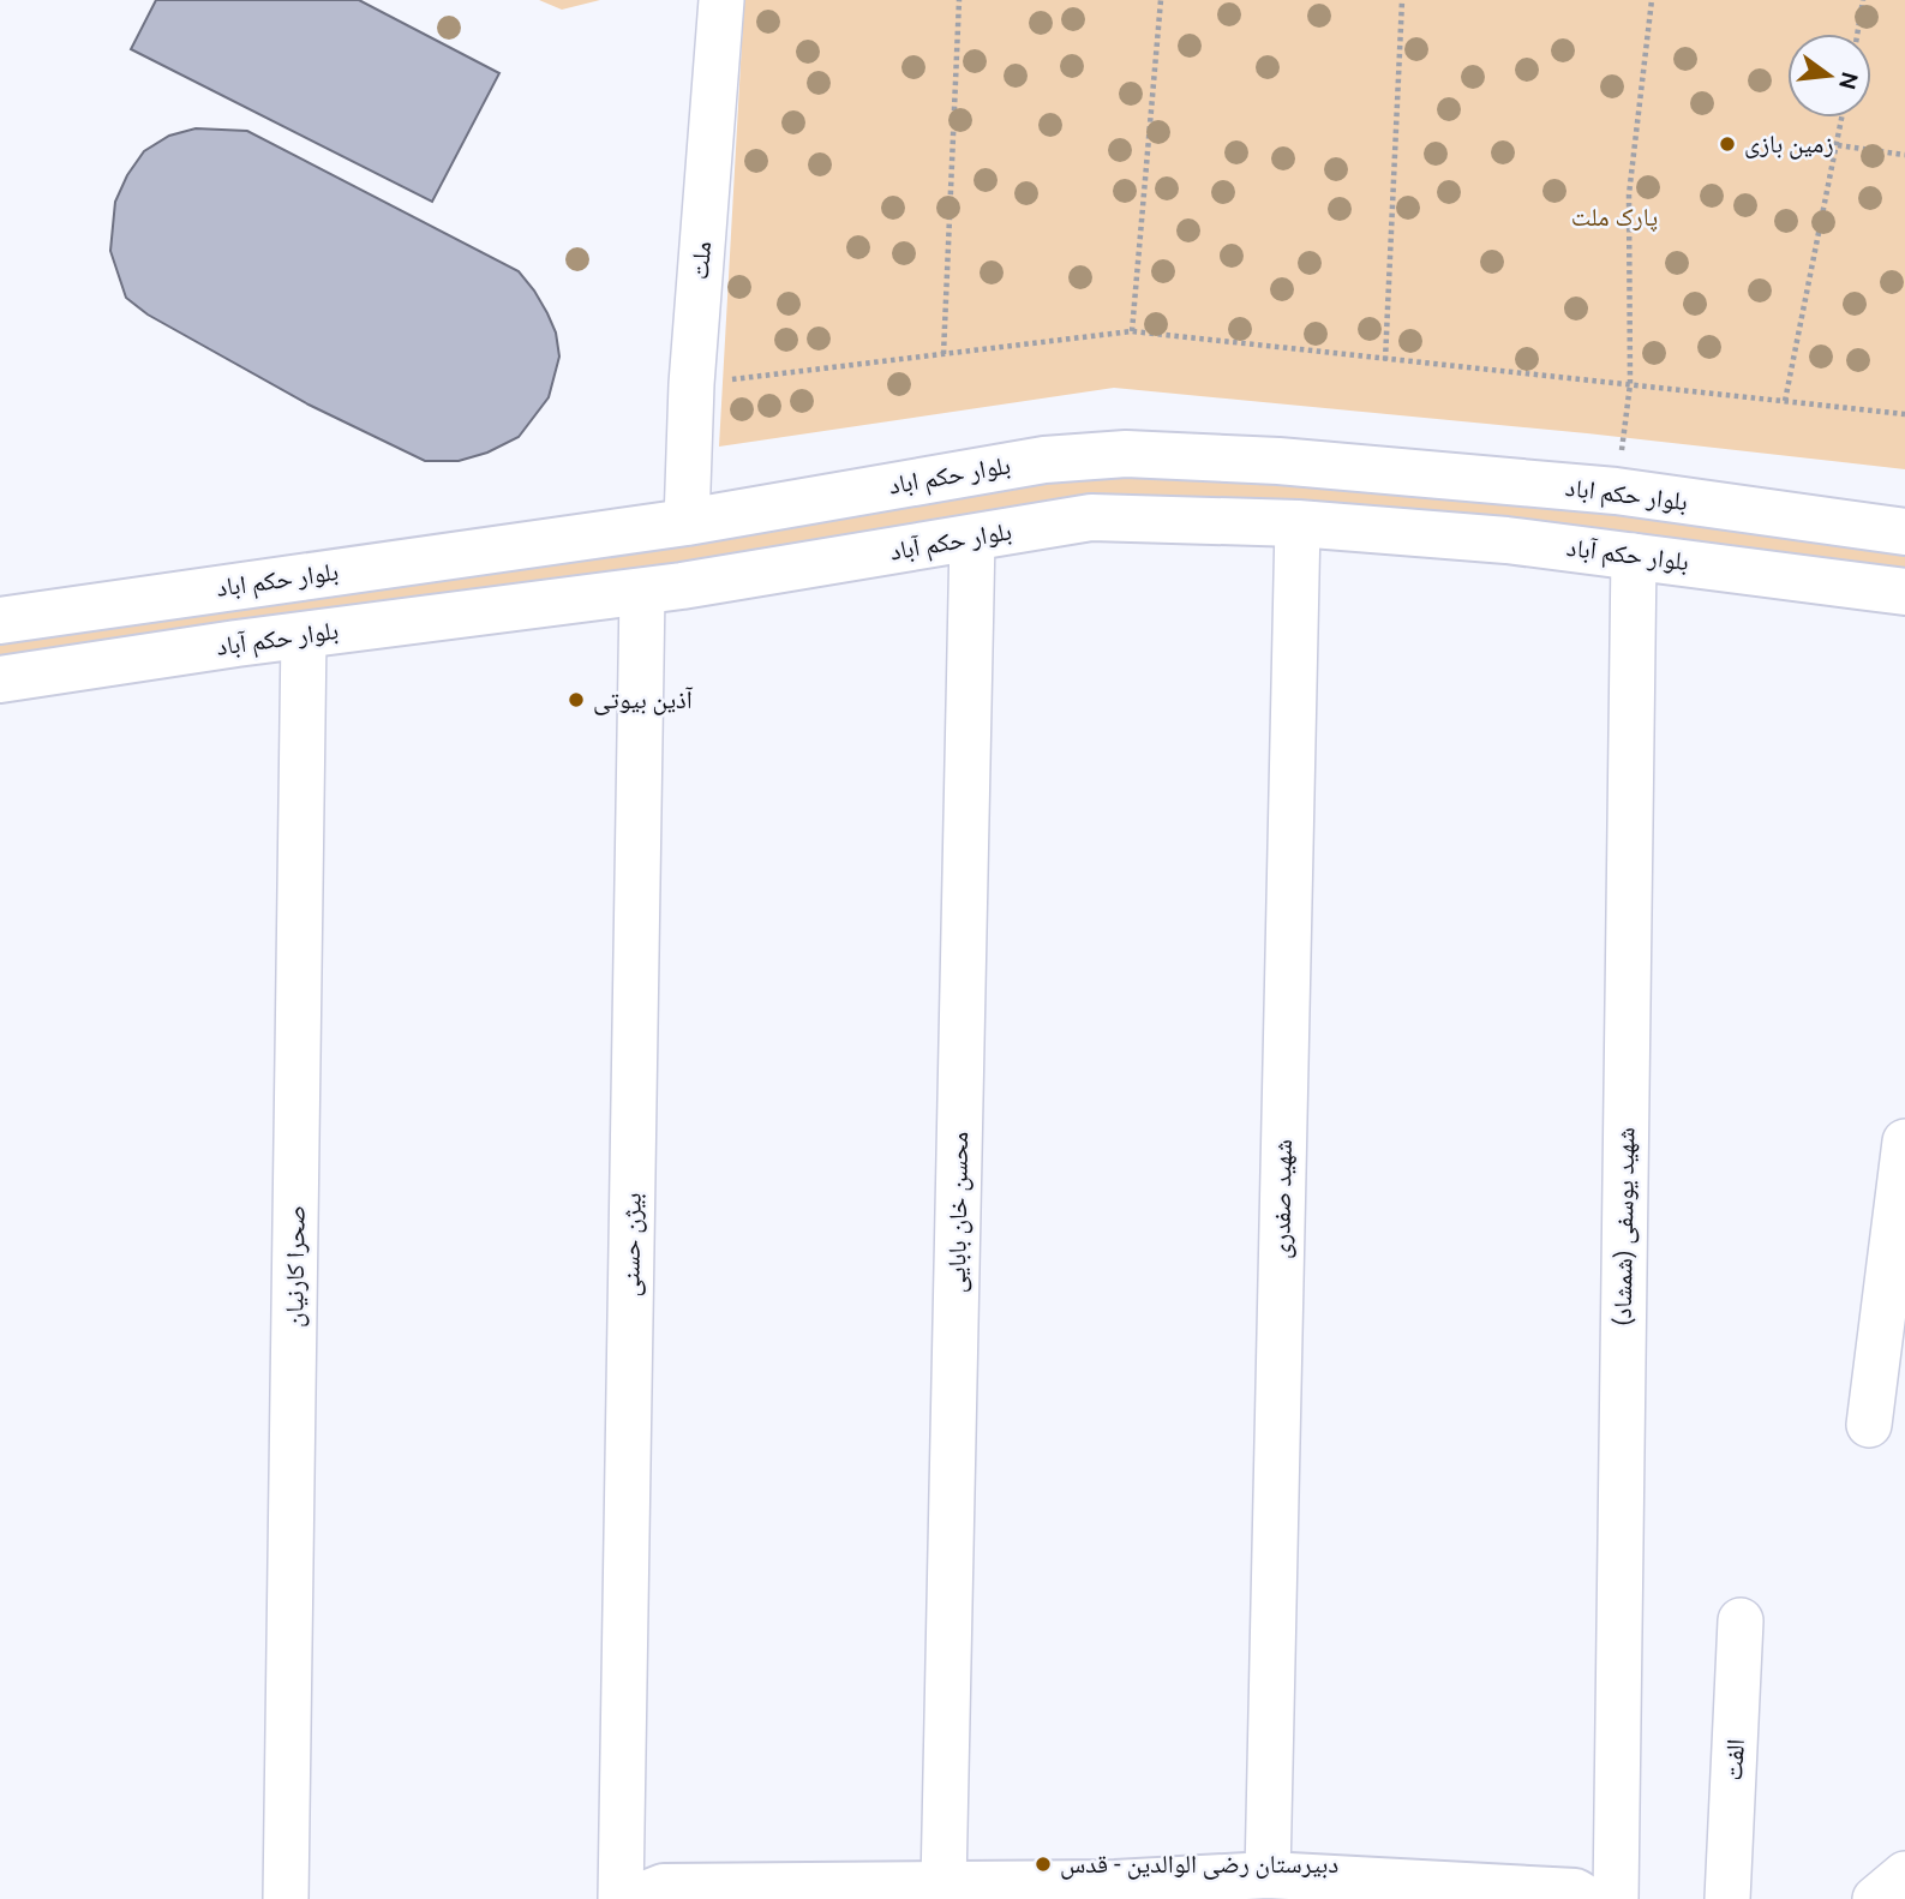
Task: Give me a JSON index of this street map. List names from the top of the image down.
{
  "streets": {
    "main road": ["بلوار حکم اباد", "بلوار حکم آباد"],
    "street": [
      "ملت",
      "شهید صفدری",
      "محسن خان بابایی",
      "شهید یوسفی (شمشاد)",
      "بیژن حسنی",
      "صحرا کارنیان",
      "الفت"
    ]
  },
  "crossings": [
    ["ملت", "بلوار حکم اباد"],
    ["بلوار حکم آباد", "شهید صفدری"],
    ["بلوار حکم آباد", "محسن خان بابایی"],
    ["بلوار حکم آباد", "شهید یوسفی (شمشاد)"],
    ["بلوار حکم آباد", "بیژن حسنی"],
    ["بلوار حکم آباد", "صحرا کارنیان"]
  ],
  "parks": ["پارک ملت"],
  "places": ["زمین بازی", "آذین بیوتی", "دبیرستان رضی الوالدین - قدس"],
  "north": "right"
}
